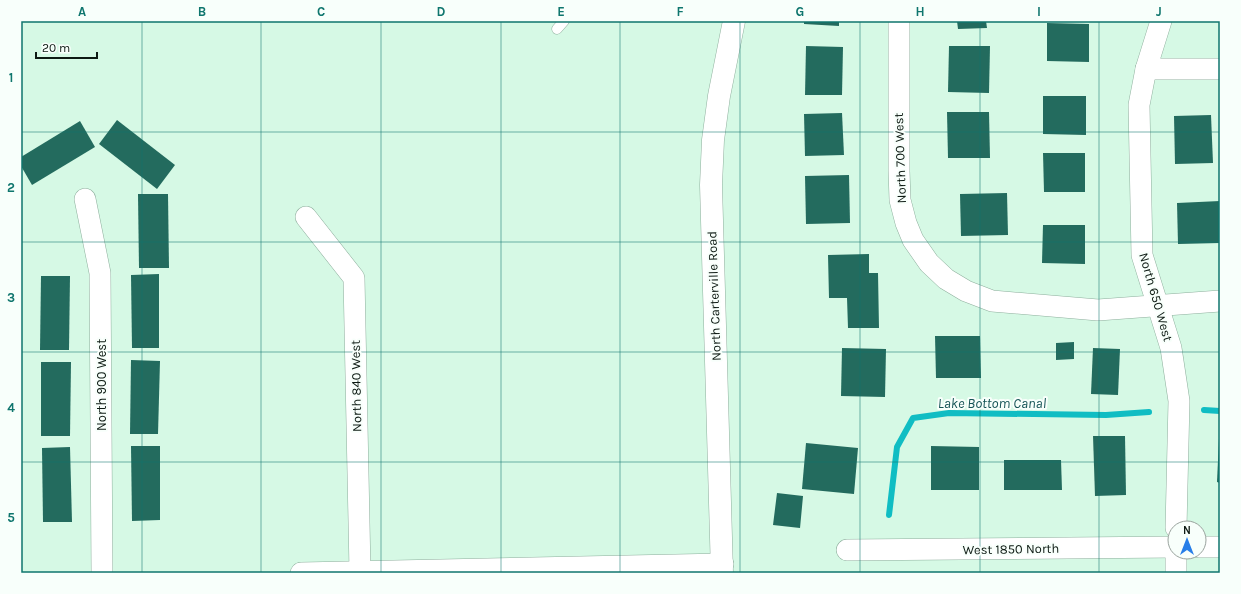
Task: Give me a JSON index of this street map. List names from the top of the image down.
{
  "streets": {
    "street": [
      "North 700 West",
      "North Carterville Road",
      "North 650 West",
      "North 900 West",
      "North 840 West",
      "West 1850 North"
    ]
  },
  "crossings": [
    ["North 700 West", "North 650 West"]
  ],
  "water": ["Lake Bottom Canal"],
  "scale_bar": "20 m",
  "north": "top",
  "grid": {
    "columns": [
      "A",
      "B",
      "C",
      "D",
      "E",
      "F",
      "G",
      "H",
      "I",
      "J"
    ],
    "rows": [
      "1",
      "2",
      "3",
      "4",
      "5"
    ]
  }
}
